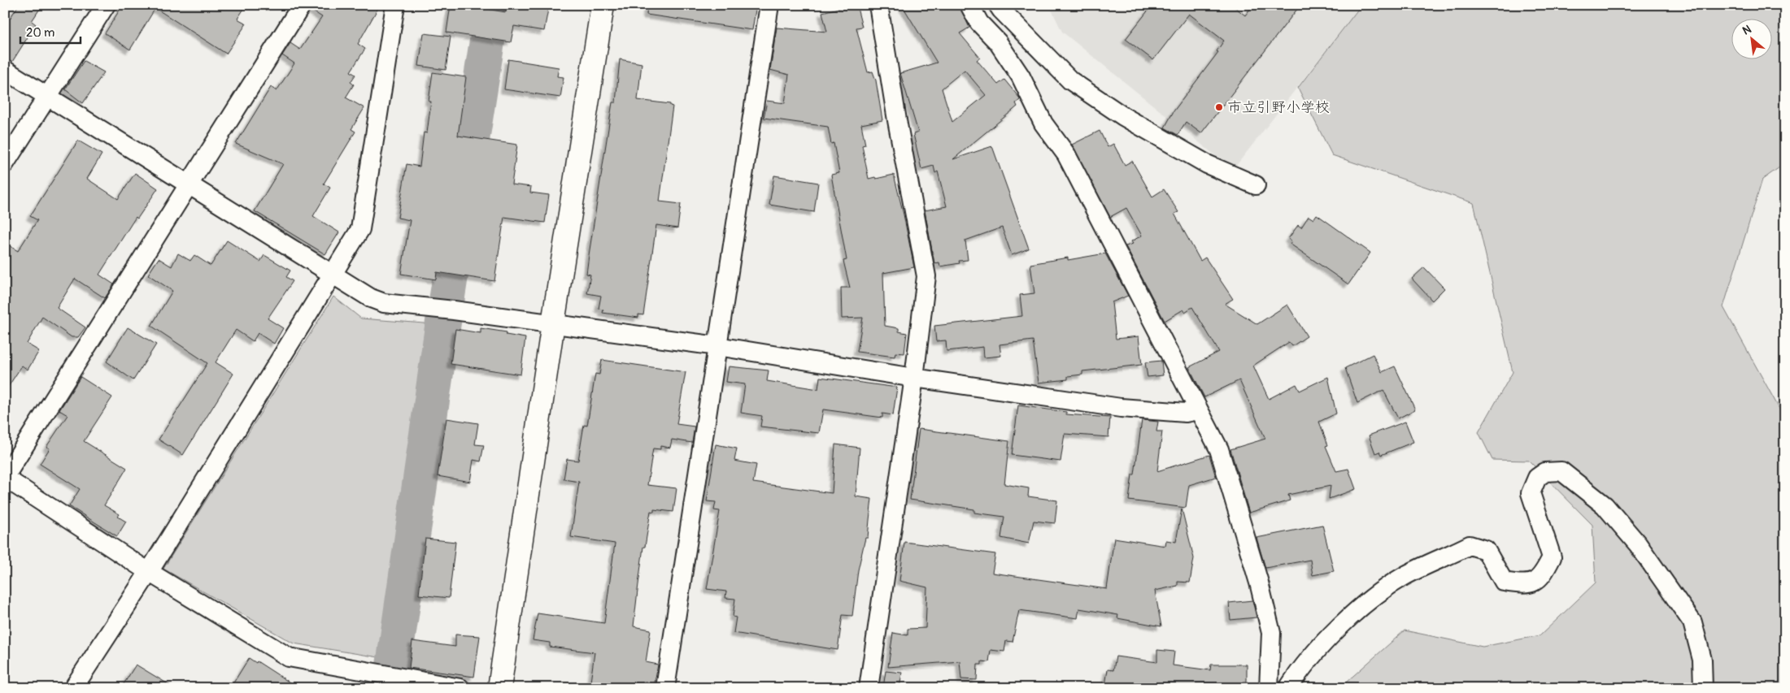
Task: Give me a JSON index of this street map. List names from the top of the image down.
{
  "places": ["市立引野小学校"],
  "scale_bar": "20 m",
  "north": "top left"
}
